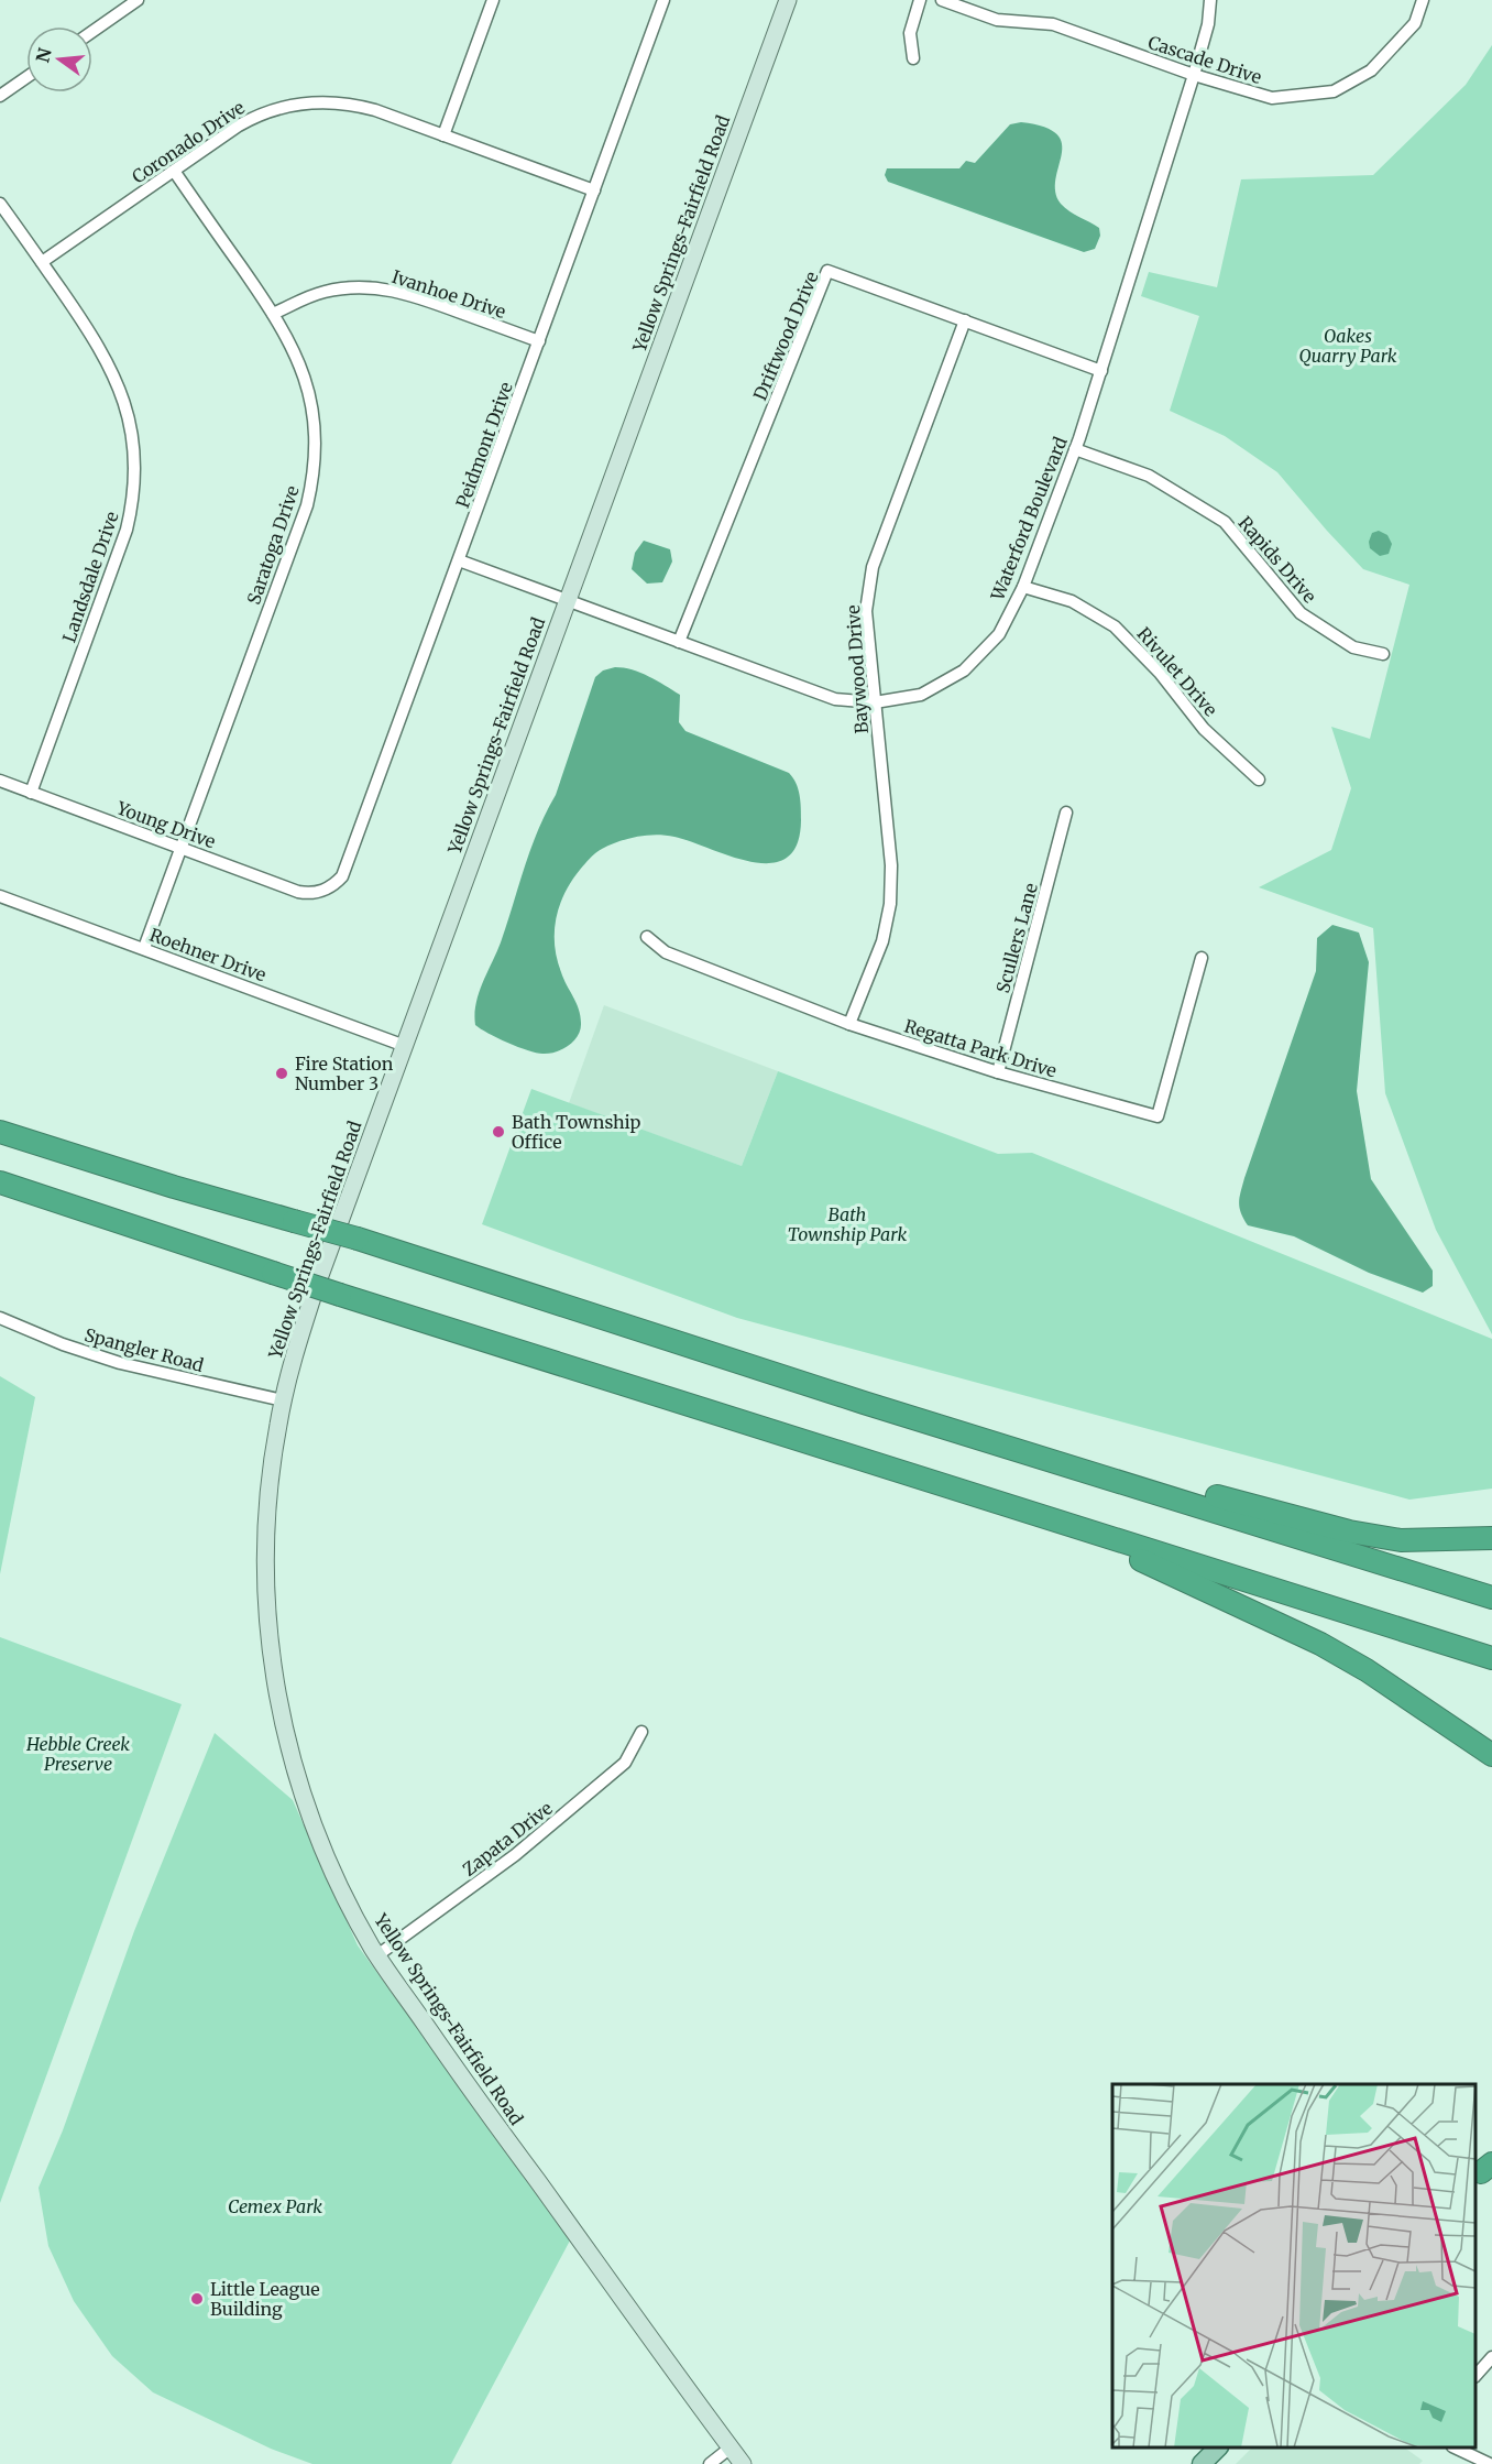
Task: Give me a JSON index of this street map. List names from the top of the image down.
{
  "streets": {
    "main road": ["Yellow Springs-Fairfield Road"],
    "street": [
      "Cascade Drive",
      "Coronado Drive",
      "Ivanhoe Drive",
      "Driftwood Drive",
      "Peidmont Drive",
      "Waterford Boulevard",
      "Saratoga Drive",
      "Rapids Drive",
      "Landsdale Drive",
      "Baywood Drive",
      "Rivulet Drive",
      "Young Drive",
      "Scullers Lane",
      "Roehner Drive",
      "Regatta Park Drive",
      "Spangler Road",
      "Zapata Drive"
    ]
  },
  "crossings": [
    ["Cascade Drive", "Waterford Boulevard"],
    ["Coronado Drive", "Peidmont Drive"],
    ["Coronado Drive", "Saratoga Drive"],
    ["Coronado Drive", "Landsdale Drive"],
    ["Yellow Springs-Fairfield Road", "Waterford Boulevard"],
    ["Yellow Springs-Fairfield Road", "Roehner Drive"],
    ["Yellow Springs-Fairfield Road", "Spangler Road"],
    ["Yellow Springs-Fairfield Road", "Zapata Drive"],
    ["Ivanhoe Drive", "Peidmont Drive"],
    ["Ivanhoe Drive", "Saratoga Drive"],
    ["Driftwood Drive", "Waterford Boulevard"],
    ["Driftwood Drive", "Baywood Drive"],
    ["Peidmont Drive", "Waterford Boulevard"],
    ["Peidmont Drive", "Young Drive"],
    ["Waterford Boulevard", "Rapids Drive"],
    ["Waterford Boulevard", "Baywood Drive"],
    ["Waterford Boulevard", "Rivulet Drive"],
    ["Saratoga Drive", "Young Drive"],
    ["Saratoga Drive", "Roehner Drive"],
    ["Landsdale Drive", "Young Drive"],
    ["Baywood Drive", "Regatta Park Drive"],
    ["Scullers Lane", "Regatta Park Drive"]
  ],
  "parks": [
    "Oakes Quarry Park",
    "Bath Township Park",
    "Hebble Creek Preserve",
    "Cemex Park"
  ],
  "places": ["Fire Station Number 3", "Bath Township Office", "Little League Building"],
  "north": "left"
}
